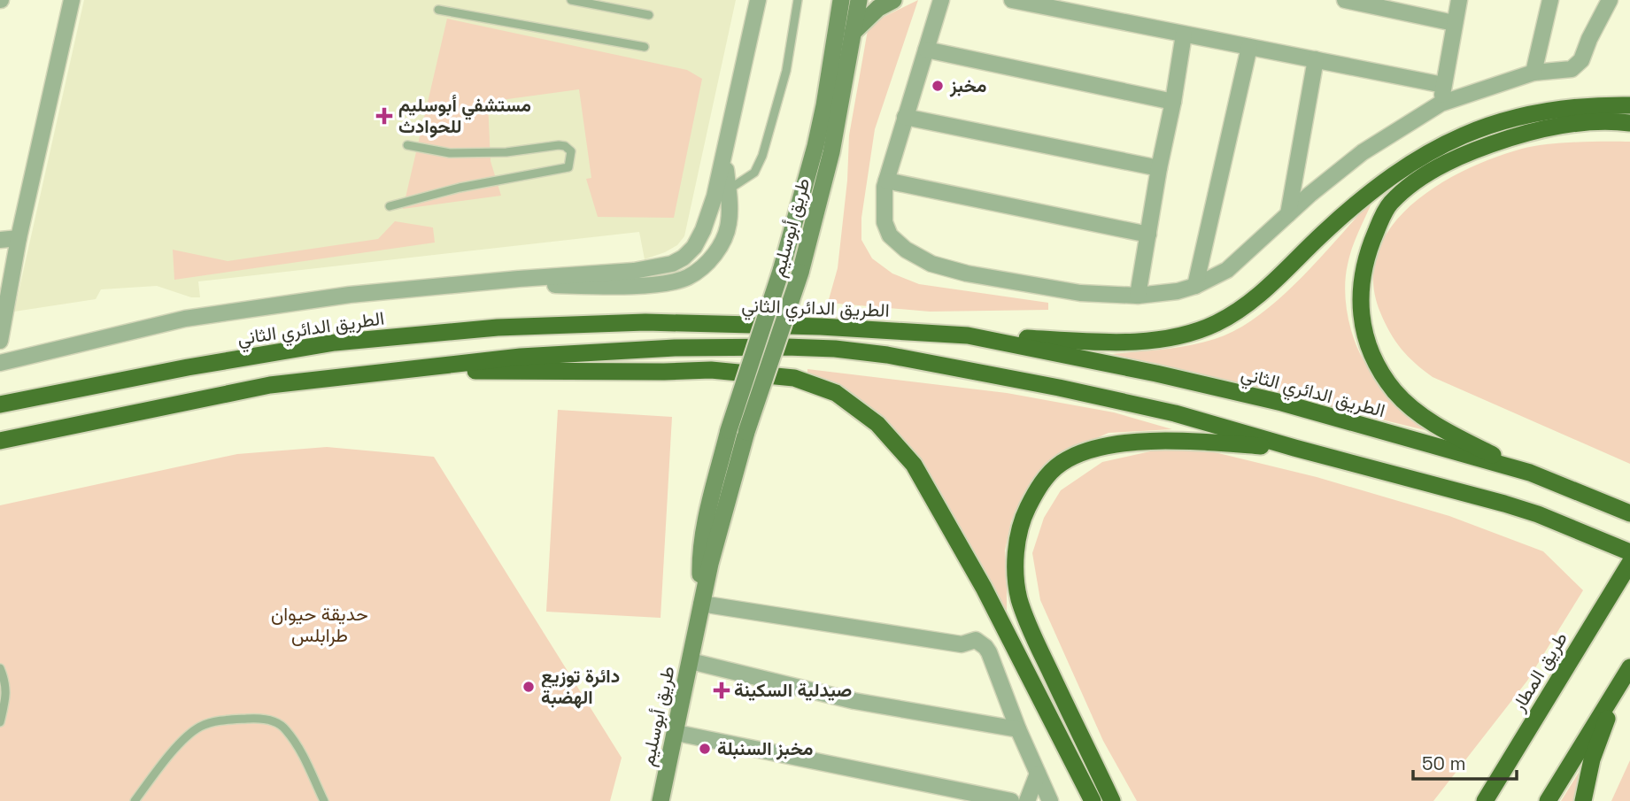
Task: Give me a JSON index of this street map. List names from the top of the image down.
{
  "streets": {
    "highway": ["الطريق الدائري الثاني", "طريق المطار"],
    "main road": ["طريق أبوسليم"]
  },
  "parks": ["حديقة حيوان طرابلس"],
  "places": {
    "other": ["مخبز", "دائرة توزيع الهضبة", "مخبز السنبلة"],
    "health": ["مستشفي أبوسليم للحوادث", "صيدلية السكينة"]
  },
  "scale_bar": "50 m"
}
